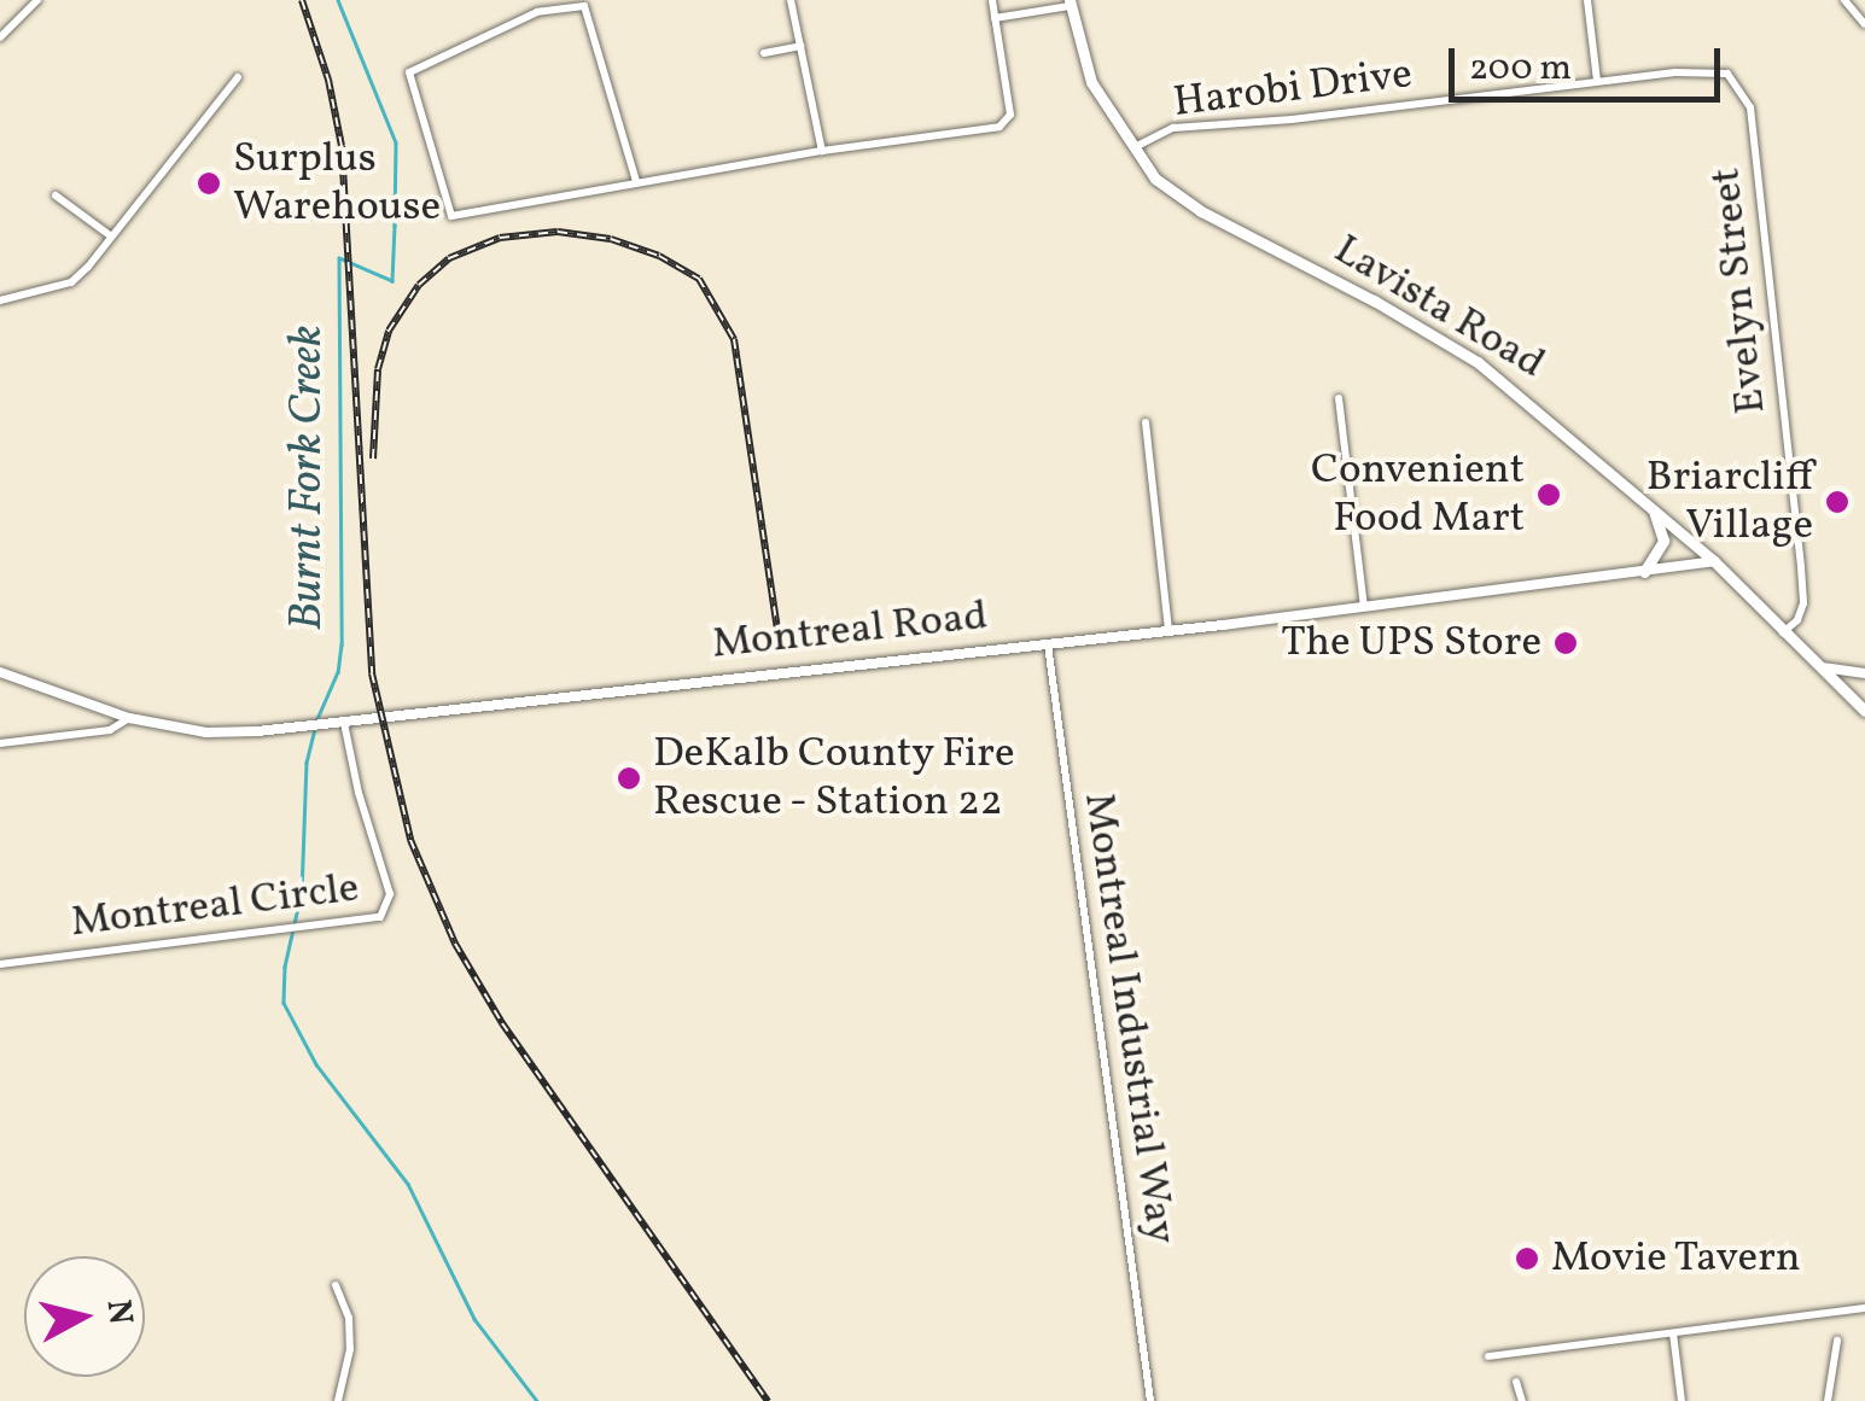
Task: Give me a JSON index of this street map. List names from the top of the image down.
{
  "streets": {
    "main road": ["Lavista Road"],
    "street": [
      "Harobi Drive",
      "Evelyn Street",
      "Montreal Road",
      "Montreal Circle",
      "Montreal Industrial Way"
    ]
  },
  "crossings": [
    ["Harobi Drive", "Evelyn Street"],
    ["Harobi Drive", "Lavista Road"],
    ["Evelyn Street", "Lavista Road"],
    ["Lavista Road", "Montreal Road"],
    ["Montreal Road", "Montreal Circle"],
    ["Montreal Road", "Montreal Industrial Way"]
  ],
  "water": ["Burnt Fork Creek"],
  "places": [
    "Surplus Warehouse",
    "Convenient Food Mart",
    "Briarcliff Village",
    "The UPS Store",
    "DeKalb County Fire Rescue - Station 22",
    "Movie Tavern"
  ],
  "scale_bar": "200 m",
  "north": "right"
}
